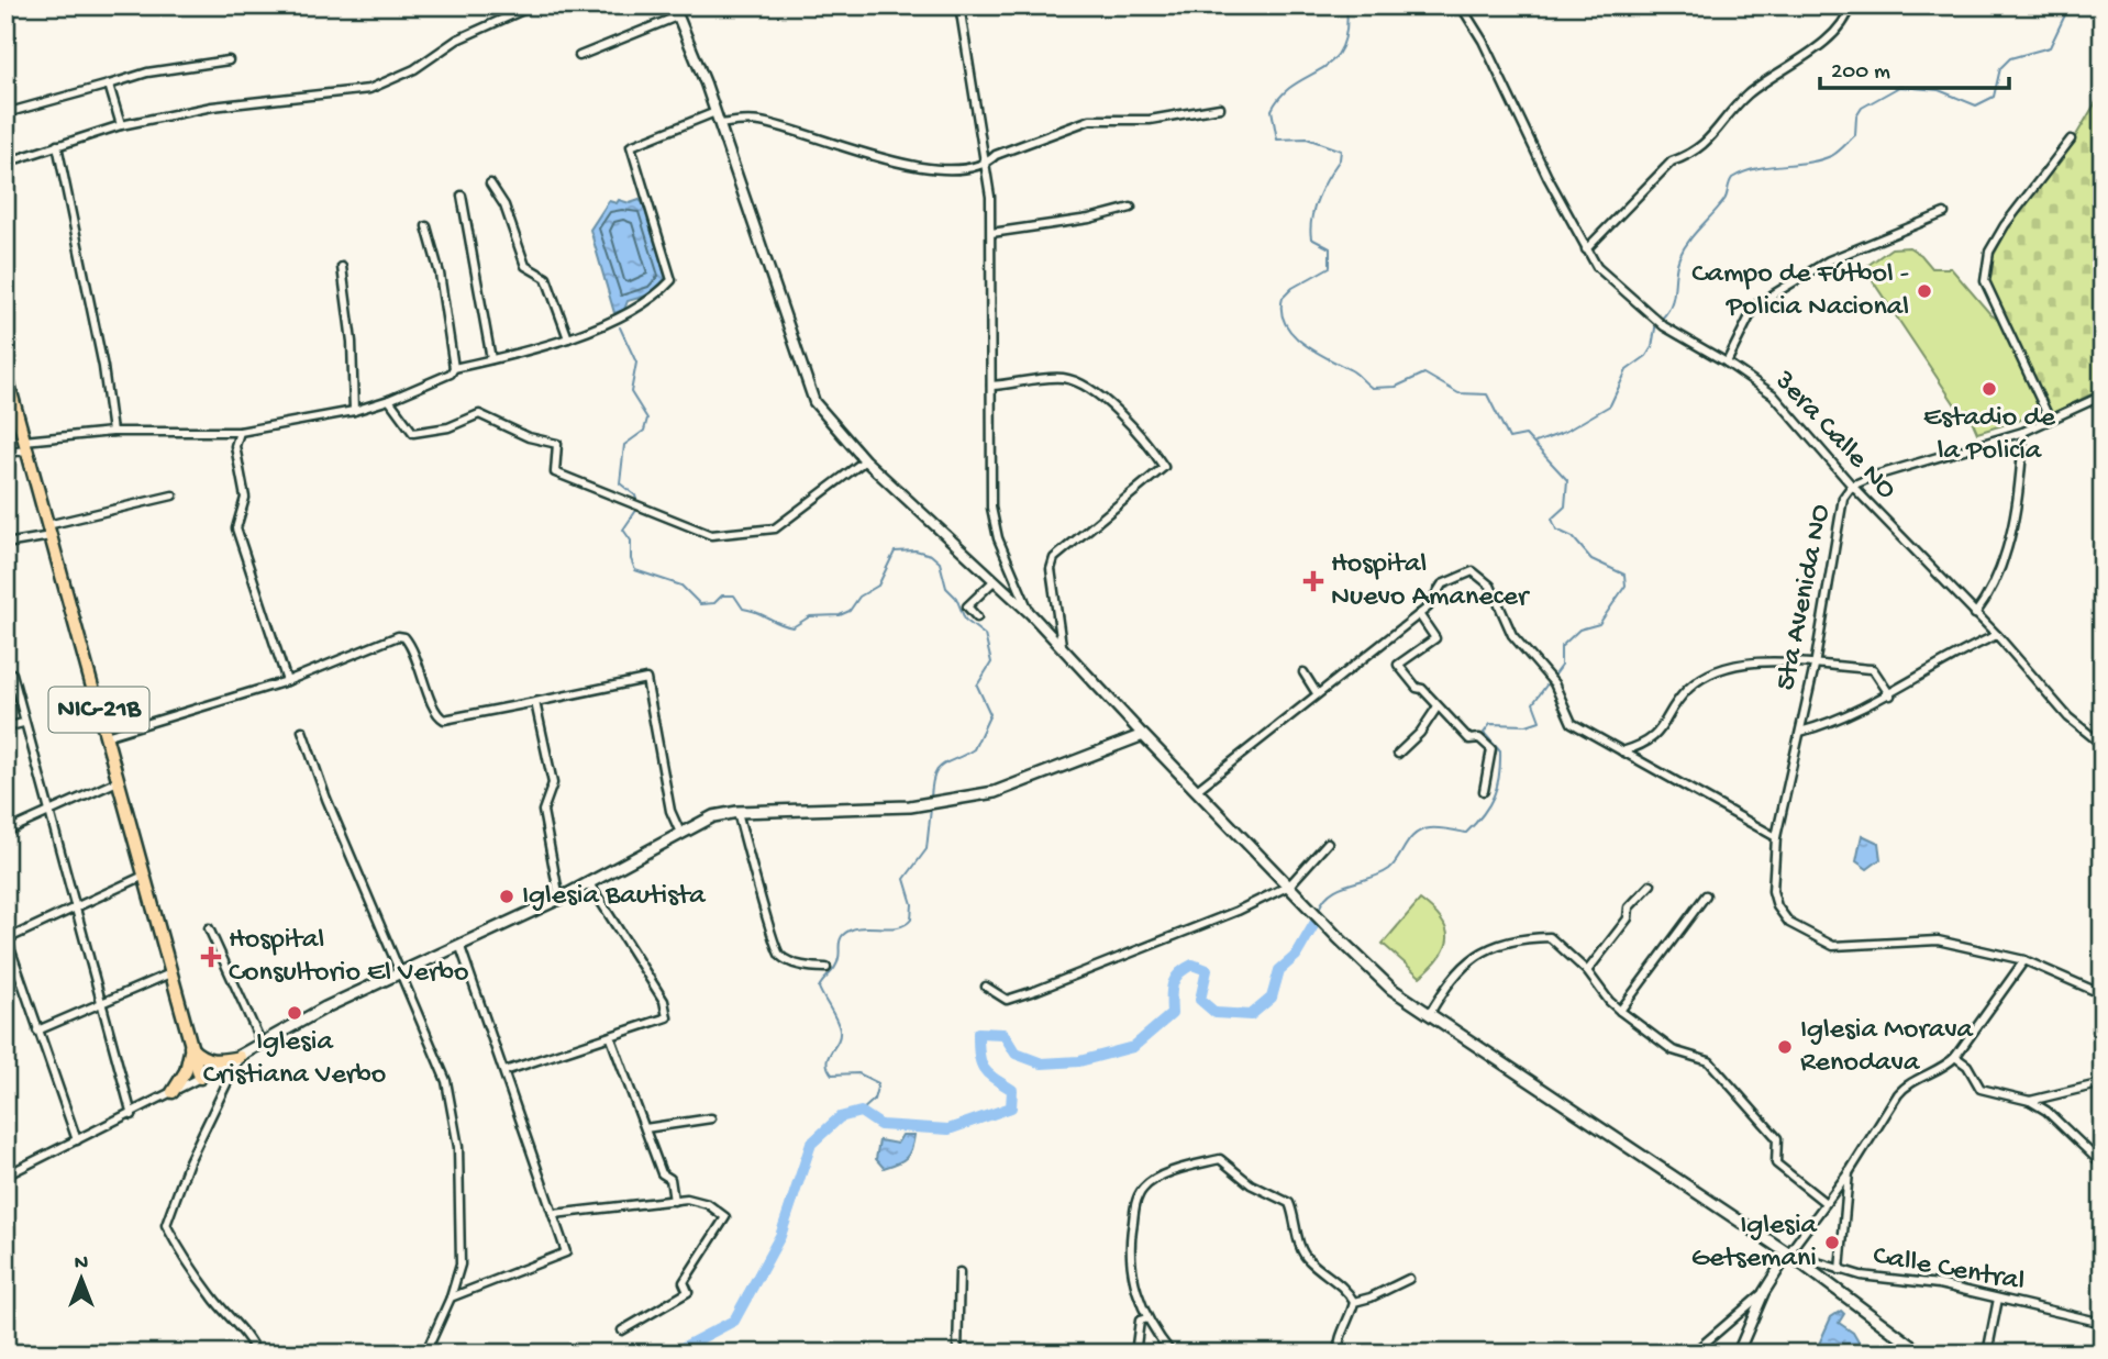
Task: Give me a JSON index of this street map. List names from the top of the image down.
{
  "streets": {
    "highway": ["NIC-21B"],
    "street": ["3era Calle NO", "5ta Avenida NO", "Calle Central"]
  },
  "crossings": [
    ["3era Calle NO", "5ta Avenida NO"]
  ],
  "places": {
    "other": [
      "Campo de Fútbol - Policia Nacional",
      "Estadio de la Policía",
      "Iglesia Bautista",
      "Iglesia Cristiana Verbo",
      "Iglesia Morava Renodava",
      "Iglesia Getsemani"
    ],
    "health": ["Hospital Nuevo Amanecer", "Hospital Consultorio El Verbo"]
  },
  "scale_bar": "200 m",
  "north": "top"
}
